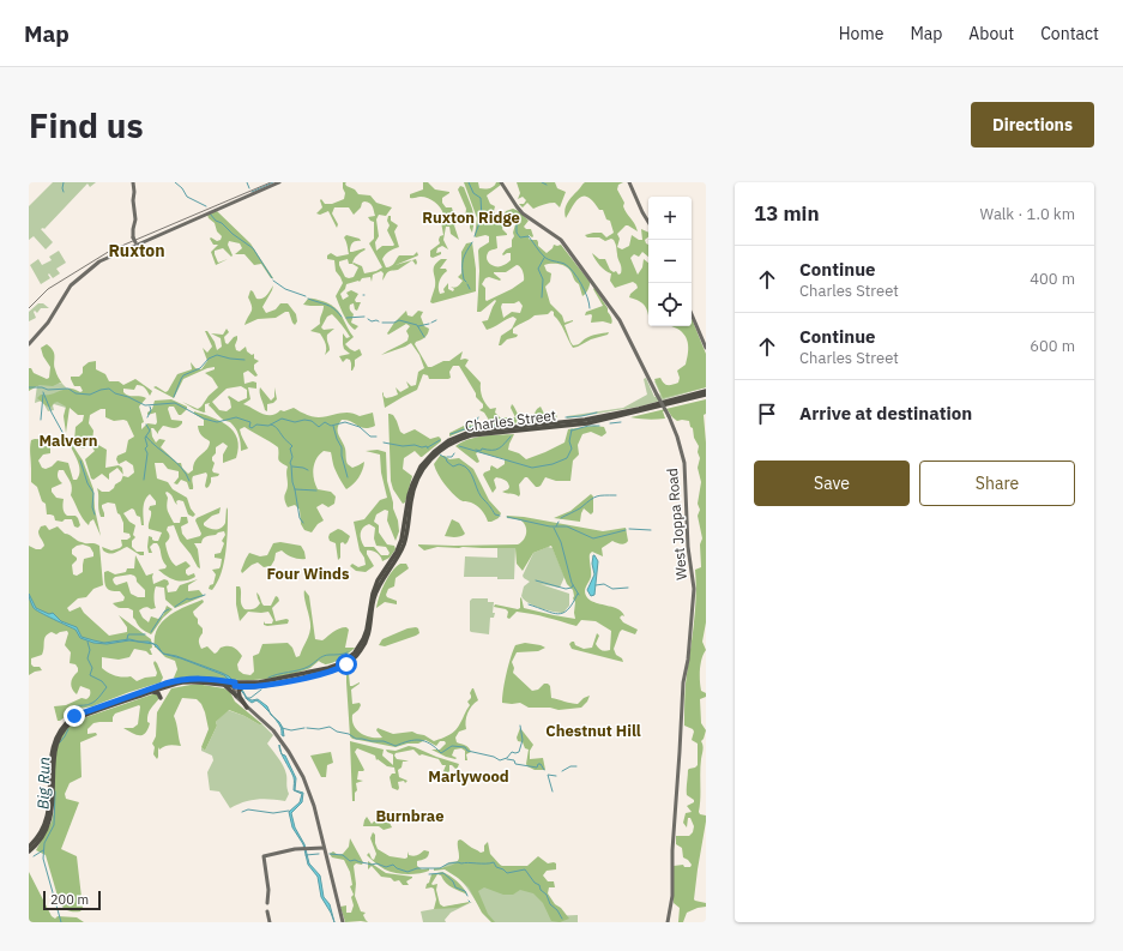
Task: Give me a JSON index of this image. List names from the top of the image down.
{
  "streets": {
    "main road": ["Charles Street"],
    "street": ["West Joppa Road"]
  },
  "districts": [
    "Ruxton Ridge",
    "Ruxton",
    "Malvern",
    "Four Winds",
    "Chestnut Hill",
    "Marlywood",
    "Burnbrae"
  ],
  "water": ["Big Run"],
  "scale_bar": "200 m",
  "page": {
    "header": "Map",
    "nav": [
      "Home",
      "Map",
      "About",
      "Contact"
    ],
    "buttons": [
      "Directions",
      ["Save", "Share"]
    ],
    "title": "Find us",
    "heading": ["13 min", "Walk · 1.0 km"],
    "map_buttons": ["+", "−"],
    "list": [
      ["Continue", "Charles Street", "400 m"],
      ["Continue", "Charles Street", "600 m"],
      "Arrive at destination"
    ],
    "scale": "200 m"
  }
}
